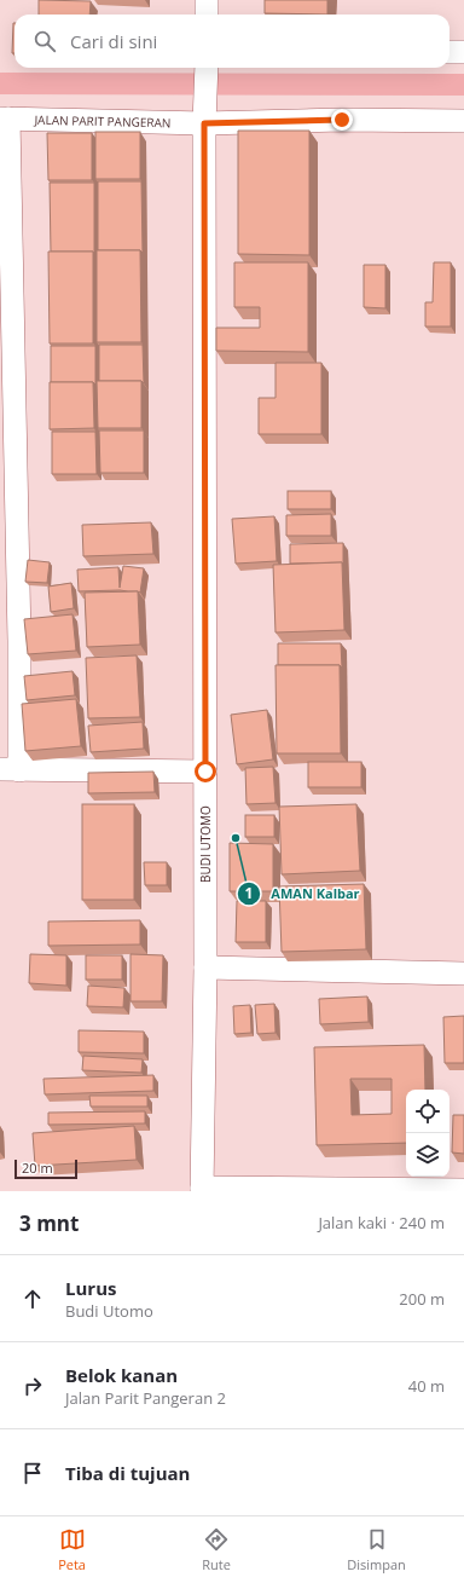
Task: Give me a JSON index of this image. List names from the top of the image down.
{
  "streets": {
    "street": ["JALAN PARIT PANGERAN", "BUDI UTOMO"]
  },
  "crossings": [
    ["JALAN PARIT PANGERAN", "BUDI UTOMO"]
  ],
  "places": ["AMAN Kalbar"],
  "scale_bar": "20 m",
  "page": {
    "search": "Cari di sini",
    "scale": "20 m",
    "heading": ["3 mnt", "Jalan kaki · 240 m"],
    "list": [
      ["Lurus", "Budi Utomo", "200 m"],
      ["Belok kanan", "Jalan Parit Pangeran 2", "40 m"],
      "Tiba di tujuan"
    ],
    "nav": ["Peta", "Rute", "Disimpan"]
  }
}
